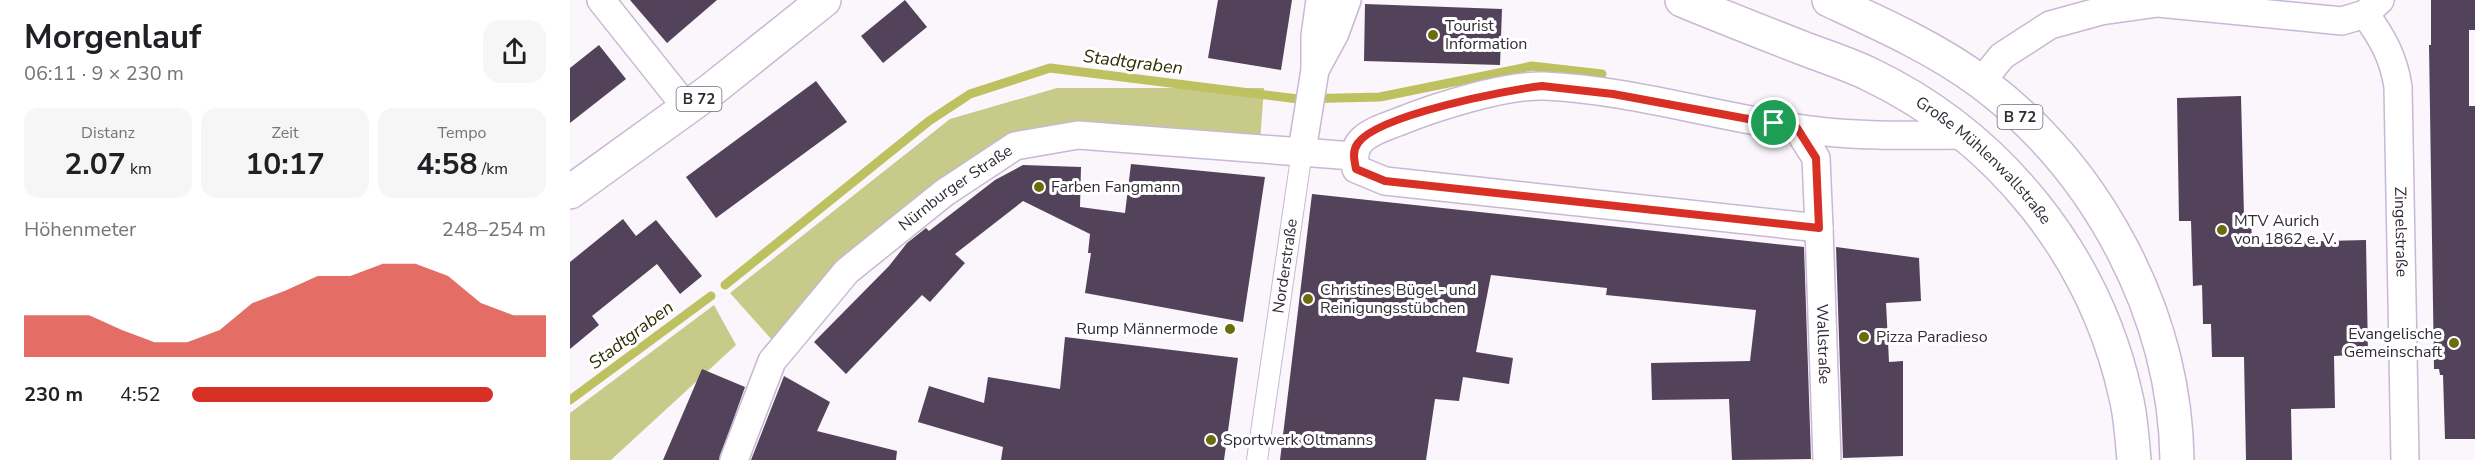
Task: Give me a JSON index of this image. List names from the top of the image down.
{
  "streets": {
    "main road": ["B 72", "Große Mühlenwallstraße"],
    "street": [
      "Nürnburger Straße",
      "Zingelstraße",
      "Norderstraße",
      "Wallstraße"
    ]
  },
  "crossings": [
    ["B 72", "Zingelstraße"],
    ["Nürnburger Straße", "Norderstraße"]
  ],
  "water": ["Stadtgraben"],
  "places": [
    "Tourist Information",
    "Farben Fangmann",
    "MTV Aurich von 1862 e. V.",
    "Christines Bügel- und Reinigungsstübchen",
    "Rump Männermode",
    "Pizza Paradieso",
    "Evangelische Gemeinschaft",
    "Sportwerk Oltmanns"
  ],
  "page": {
    "heading": ["Morgenlauf", "06:11 · 9 × 230 m"],
    "stats": [
      ["Distanz", "2.07 km"],
      ["Zeit", "10:17"],
      ["Tempo", "4:58 /km"]
    ],
    "chart": ["Höhenmeter", "248–254 m"],
    "list": [
      {
        "name": "230 m",
        "note": "4:52"
      }
    ]
  }
}
